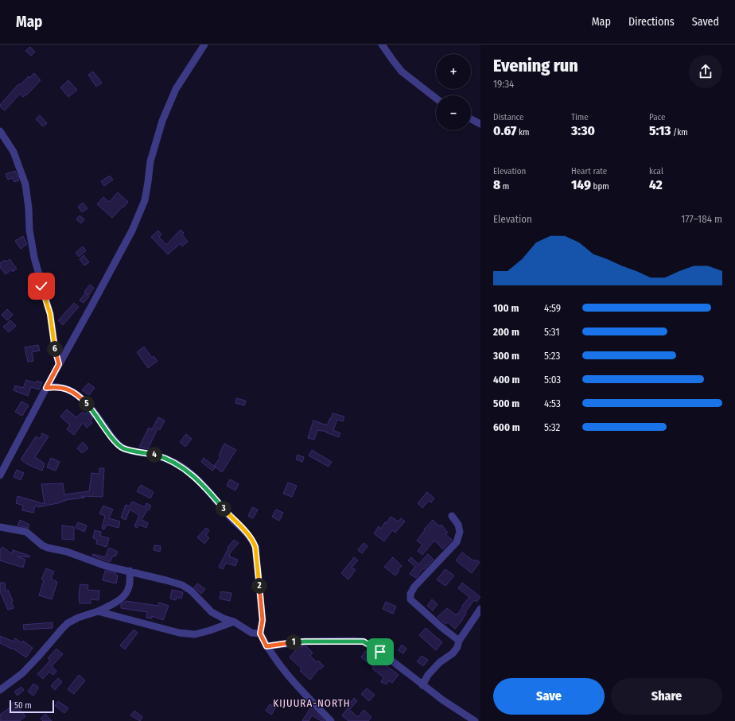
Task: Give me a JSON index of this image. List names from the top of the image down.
{
  "districts": ["KIJUURA-NORTH"],
  "scale_bar": "50 m",
  "page": {
    "header": "Map",
    "nav": ["Map", "Directions", "Saved"],
    "heading": ["Evening run", "19:34"],
    "map_buttons": ["+", "−"],
    "stats": [
      ["Distance", "0.67 km"],
      ["Time", "3:30"],
      ["Pace", "5:13 /km"],
      ["Elevation", "8 m"],
      ["Heart rate", "149 bpm"],
      ["kcal", "42"]
    ],
    "chart": ["Elevation", "177–184 m"],
    "list": [
      {
        "name": "100 m",
        "note": "4:59"
      },
      {
        "name": "200 m",
        "note": "5:31"
      },
      {
        "name": "300 m",
        "note": "5:23"
      },
      {
        "name": "400 m",
        "note": "5:03"
      },
      {
        "name": "500 m",
        "note": "4:53"
      },
      {
        "name": "600 m",
        "note": "5:32"
      }
    ],
    "pins": [
      "6",
      "5",
      "4",
      "3",
      "2",
      "1"
    ],
    "buttons": ["Save", "Share"],
    "scale": "50 m"
  }
}
